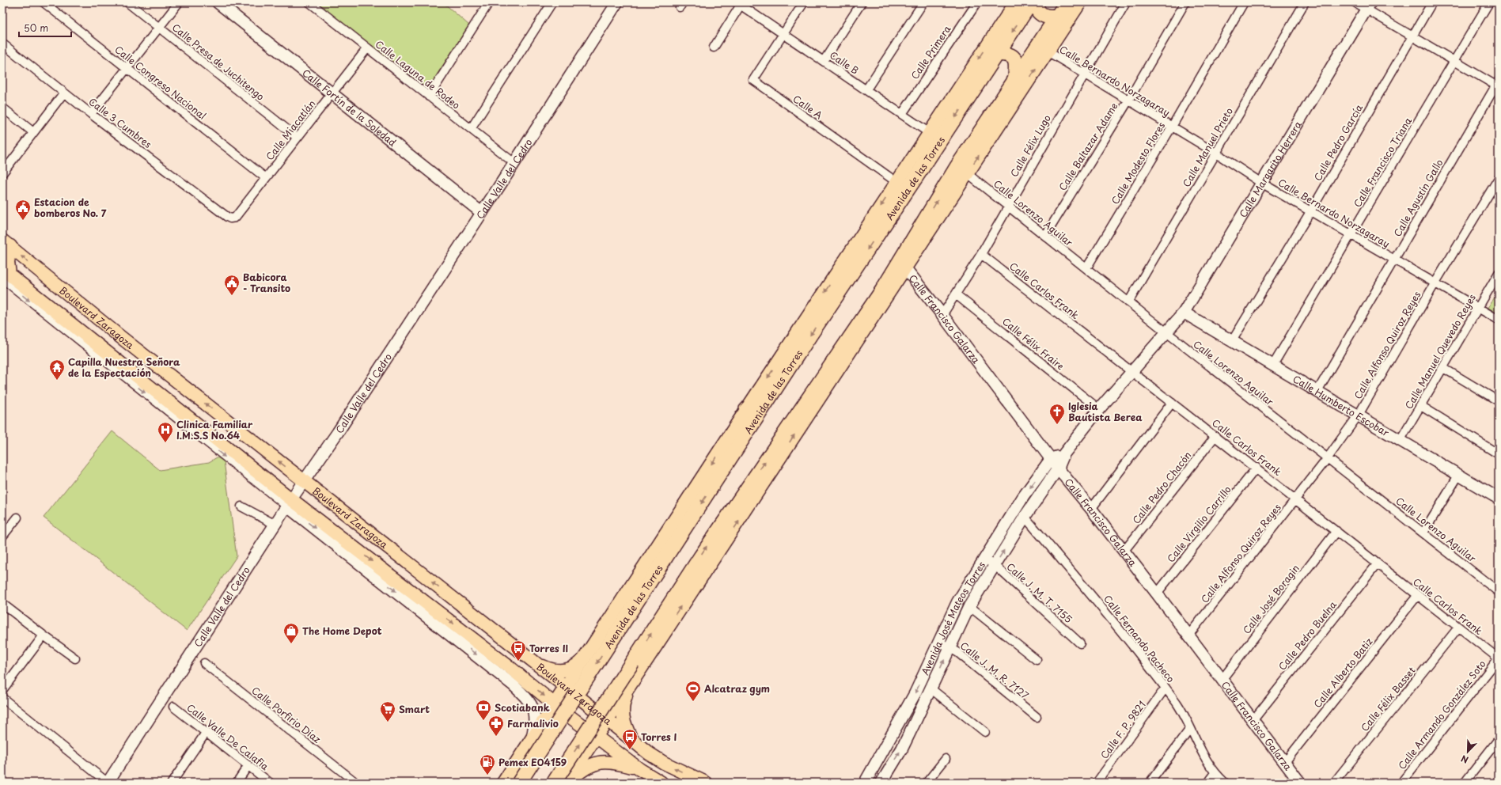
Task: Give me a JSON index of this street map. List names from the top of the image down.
{
  "streets": {
    "highway": ["Avenida de las Torres"],
    "main road": ["Boulevard Zaragoza"],
    "street": [
      "Calle Primera",
      "Calle Presa de Juchitengo",
      "Calle B",
      "Calle Laguna de Rodeo",
      "Calle Bernardo Norzagaray",
      "Calle Congreso Nacional",
      "Calle A",
      "Calle Fortín de la Soledad",
      "Calle 3 Cumbres",
      "Calle Miacatlán",
      "Calle Pedro García",
      "Calle Félix Lugo",
      "Calle Baltazar Adame",
      "Calle Manuel Prieto",
      "Calle Francisco Triana",
      "Calle Modesto Flores",
      "Calle Margarito Herrera",
      "Calle Valle del Cedro",
      "Calle Agustín Gallo",
      "Calle Lorenzo Aguilar",
      "Calle Carlos Frank",
      "Calle Francisco Galarza",
      "Calle Félix Fraire",
      "Calle Alfonso Quiroz Reyes",
      "Calle Manuel Quevedo Reyes",
      "Calle Humberto Escobar",
      "Calle Pedro Chacón",
      "Calle Virgilio Carrillo",
      "Calle J. M. T. 7155",
      "Calle José Boragin",
      "Avenida José Mateos Torres",
      "Calle Pedro Buelna",
      "Calle Fernando Pacheco",
      "Calle J. M. R. 7127",
      "Calle Alberto Batiz",
      "Calle Félix Basset",
      "Calle Porfirio Díaz",
      "Calle Armando González Soto",
      "Calle F. P. 9821",
      "Calle Valle De Calafia"
    ]
  },
  "crossings": [
    ["Calle Primera", "Calle B"],
    ["Calle Presa de Juchitengo", "Calle Miacatlán"],
    ["Calle B", "Calle A"],
    ["Calle B", "Avenida de las Torres"],
    ["Calle Laguna de Rodeo", "Calle Miacatlán"],
    ["Calle Laguna de Rodeo", "Calle Valle del Cedro"],
    ["Calle Bernardo Norzagaray", "Calle Pedro García"],
    ["Calle Bernardo Norzagaray", "Calle Félix Lugo"],
    ["Calle Bernardo Norzagaray", "Calle Baltazar Adame"],
    ["Calle Bernardo Norzagaray", "Calle Manuel Prieto"],
    ["Calle Bernardo Norzagaray", "Calle Francisco Triana"],
    ["Calle Bernardo Norzagaray", "Calle Modesto Flores"],
    ["Calle Bernardo Norzagaray", "Calle Margarito Herrera"],
    ["Calle Bernardo Norzagaray", "Calle Agustín Gallo"],
    ["Calle Bernardo Norzagaray", "Calle Alfonso Quiroz Reyes"],
    ["Calle Bernardo Norzagaray", "Calle Manuel Quevedo Reyes"],
    ["Calle Congreso Nacional", "Calle Miacatlán"],
    ["Calle A", "Avenida de las Torres"],
    ["Calle Fortín de la Soledad", "Calle Miacatlán"],
    ["Calle Fortín de la Soledad", "Calle Valle del Cedro"],
    ["Calle 3 Cumbres", "Calle Miacatlán"],
    ["Calle Pedro García", "Calle Humberto Escobar"],
    ["Calle Félix Lugo", "Calle Lorenzo Aguilar"],
    ["Calle Félix Lugo", "Calle Carlos Frank"],
    ["Calle Félix Lugo", "Calle Francisco Galarza"],
    ["Calle Félix Lugo", "Calle Félix Fraire"],
    ["Calle Baltazar Adame", "Calle Lorenzo Aguilar"],
    ["Calle Manuel Prieto", "Calle Lorenzo Aguilar"],
    ["Calle Francisco Triana", "Calle Humberto Escobar"],
    ["Calle Modesto Flores", "Calle Lorenzo Aguilar"],
    ["Calle Margarito Herrera", "Calle Lorenzo Aguilar"],
    ["Calle Margarito Herrera", "Calle Carlos Frank"],
    ["Calle Margarito Herrera", "Calle Félix Fraire"],
    ["Calle Margarito Herrera", "Calle Humberto Escobar"],
    ["Calle Margarito Herrera", "Avenida José Mateos Torres"],
    ["Calle Valle del Cedro", "Boulevard Zaragoza"],
    ["Calle Agustín Gallo", "Calle Humberto Escobar"],
    ["Calle Lorenzo Aguilar", "Calle Alfonso Quiroz Reyes"],
    ["Calle Carlos Frank", "Calle Alfonso Quiroz Reyes"],
    ["Calle Carlos Frank", "Calle Pedro Chacón"],
    ["Calle Carlos Frank", "Calle Virgilio Carrillo"],
    ["Calle Carlos Frank", "Calle José Boragin"],
    ["Calle Carlos Frank", "Calle Pedro Buelna"],
    ["Calle Carlos Frank", "Calle Alberto Batiz"],
    ["Calle Carlos Frank", "Calle Félix Basset"],
    ["Calle Carlos Frank", "Calle Armando González Soto"],
    ["Calle Francisco Galarza", "Calle Alfonso Quiroz Reyes"],
    ["Calle Francisco Galarza", "Calle Pedro Chacón"],
    ["Calle Francisco Galarza", "Calle Virgilio Carrillo"],
    ["Calle Francisco Galarza", "Calle José Boragin"],
    ["Calle Francisco Galarza", "Avenida José Mateos Torres"],
    ["Calle Francisco Galarza", "Calle Pedro Buelna"],
    ["Calle Francisco Galarza", "Calle Alberto Batiz"],
    ["Calle Alfonso Quiroz Reyes", "Calle Humberto Escobar"],
    ["Calle Manuel Quevedo Reyes", "Calle Humberto Escobar"],
    ["Calle J. M. T. 7155", "Avenida José Mateos Torres"],
    ["Avenida José Mateos Torres", "Calle Fernando Pacheco"],
    ["Avenida José Mateos Torres", "Calle J. M. R. 7127"],
    ["Calle Fernando Pacheco", "Calle F. P. 9821"]
  ],
  "places": {
    "public building": ["Estacion de bomberos No. 7", "Babicora - Transito"],
    "temple": ["Capilla Nuestra Señora de la Espectación"],
    "church": ["Iglesia Bautista Berea"],
    "hospital": ["Clinica Familiar I.M.S.S No.64"],
    "shop": ["The Home Depot"],
    "bus stop": ["Torres II", "Torres I"],
    "sports": ["Alcatraz gym"],
    "bank": ["Scotiabank"],
    "supermarket": ["Smart"],
    "pharmacy": ["Farmalivio"],
    "fuel station": ["Pemex E04159"]
  },
  "scale_bar": "50 m",
  "north": "bottom left"
}
